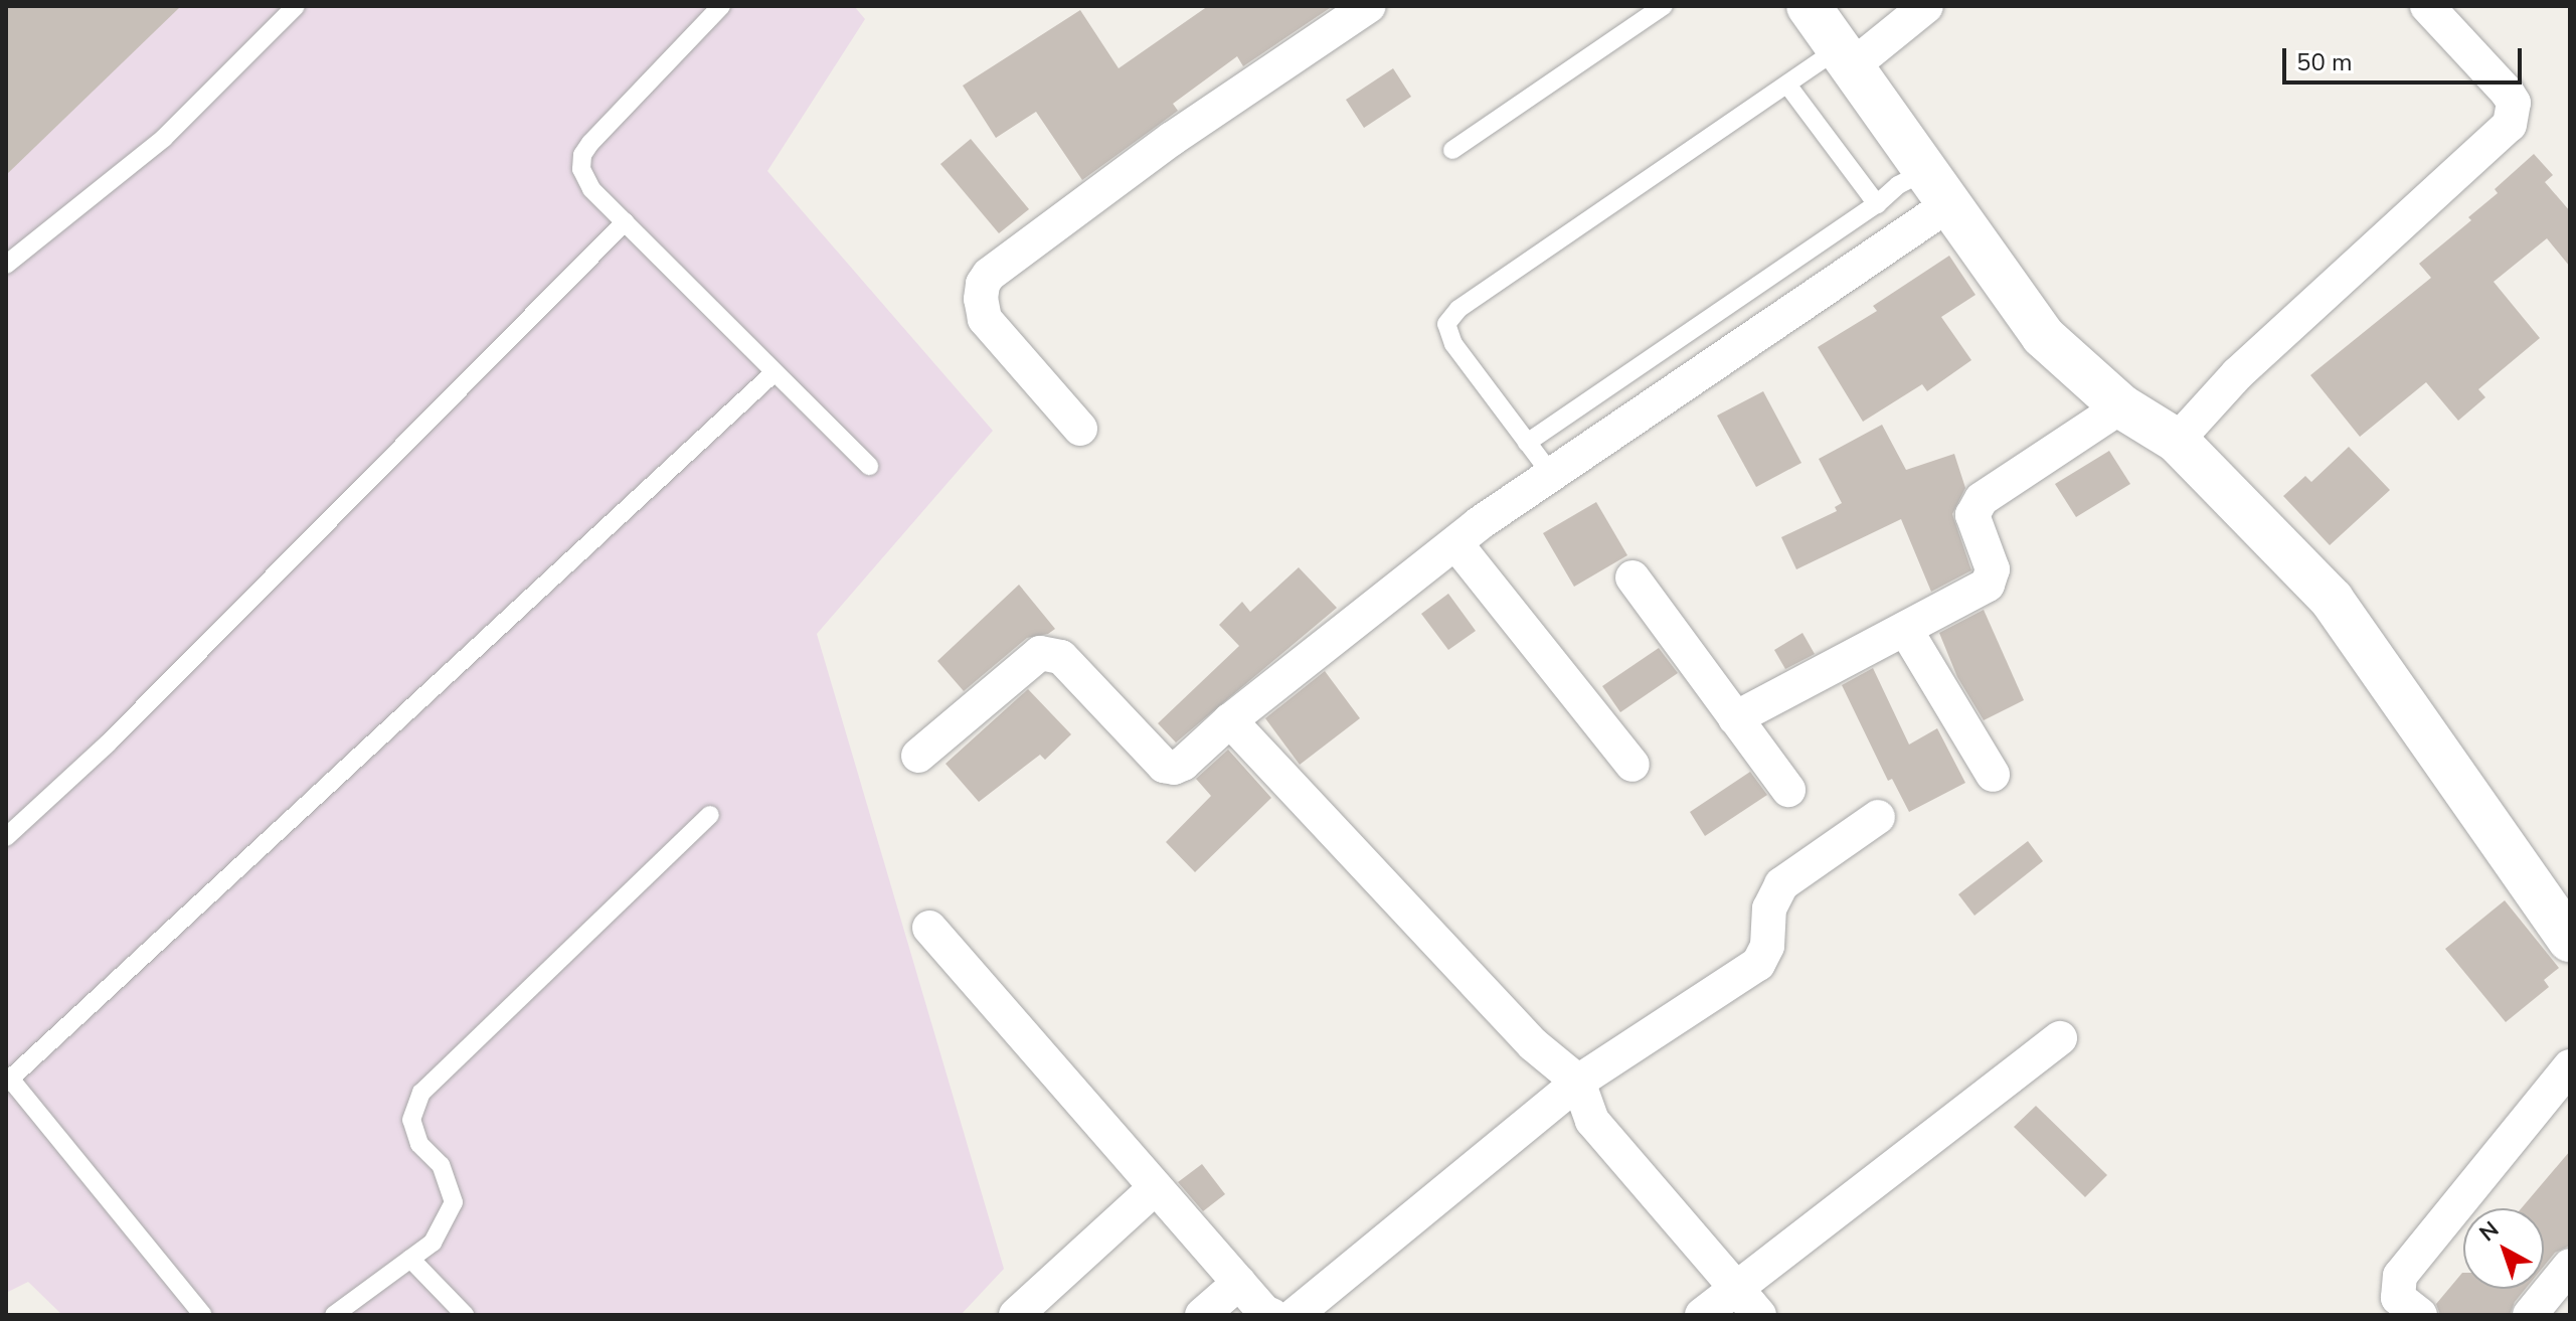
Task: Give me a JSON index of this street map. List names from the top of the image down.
{
  "scale_bar": "50 m",
  "north": "top left"
}
